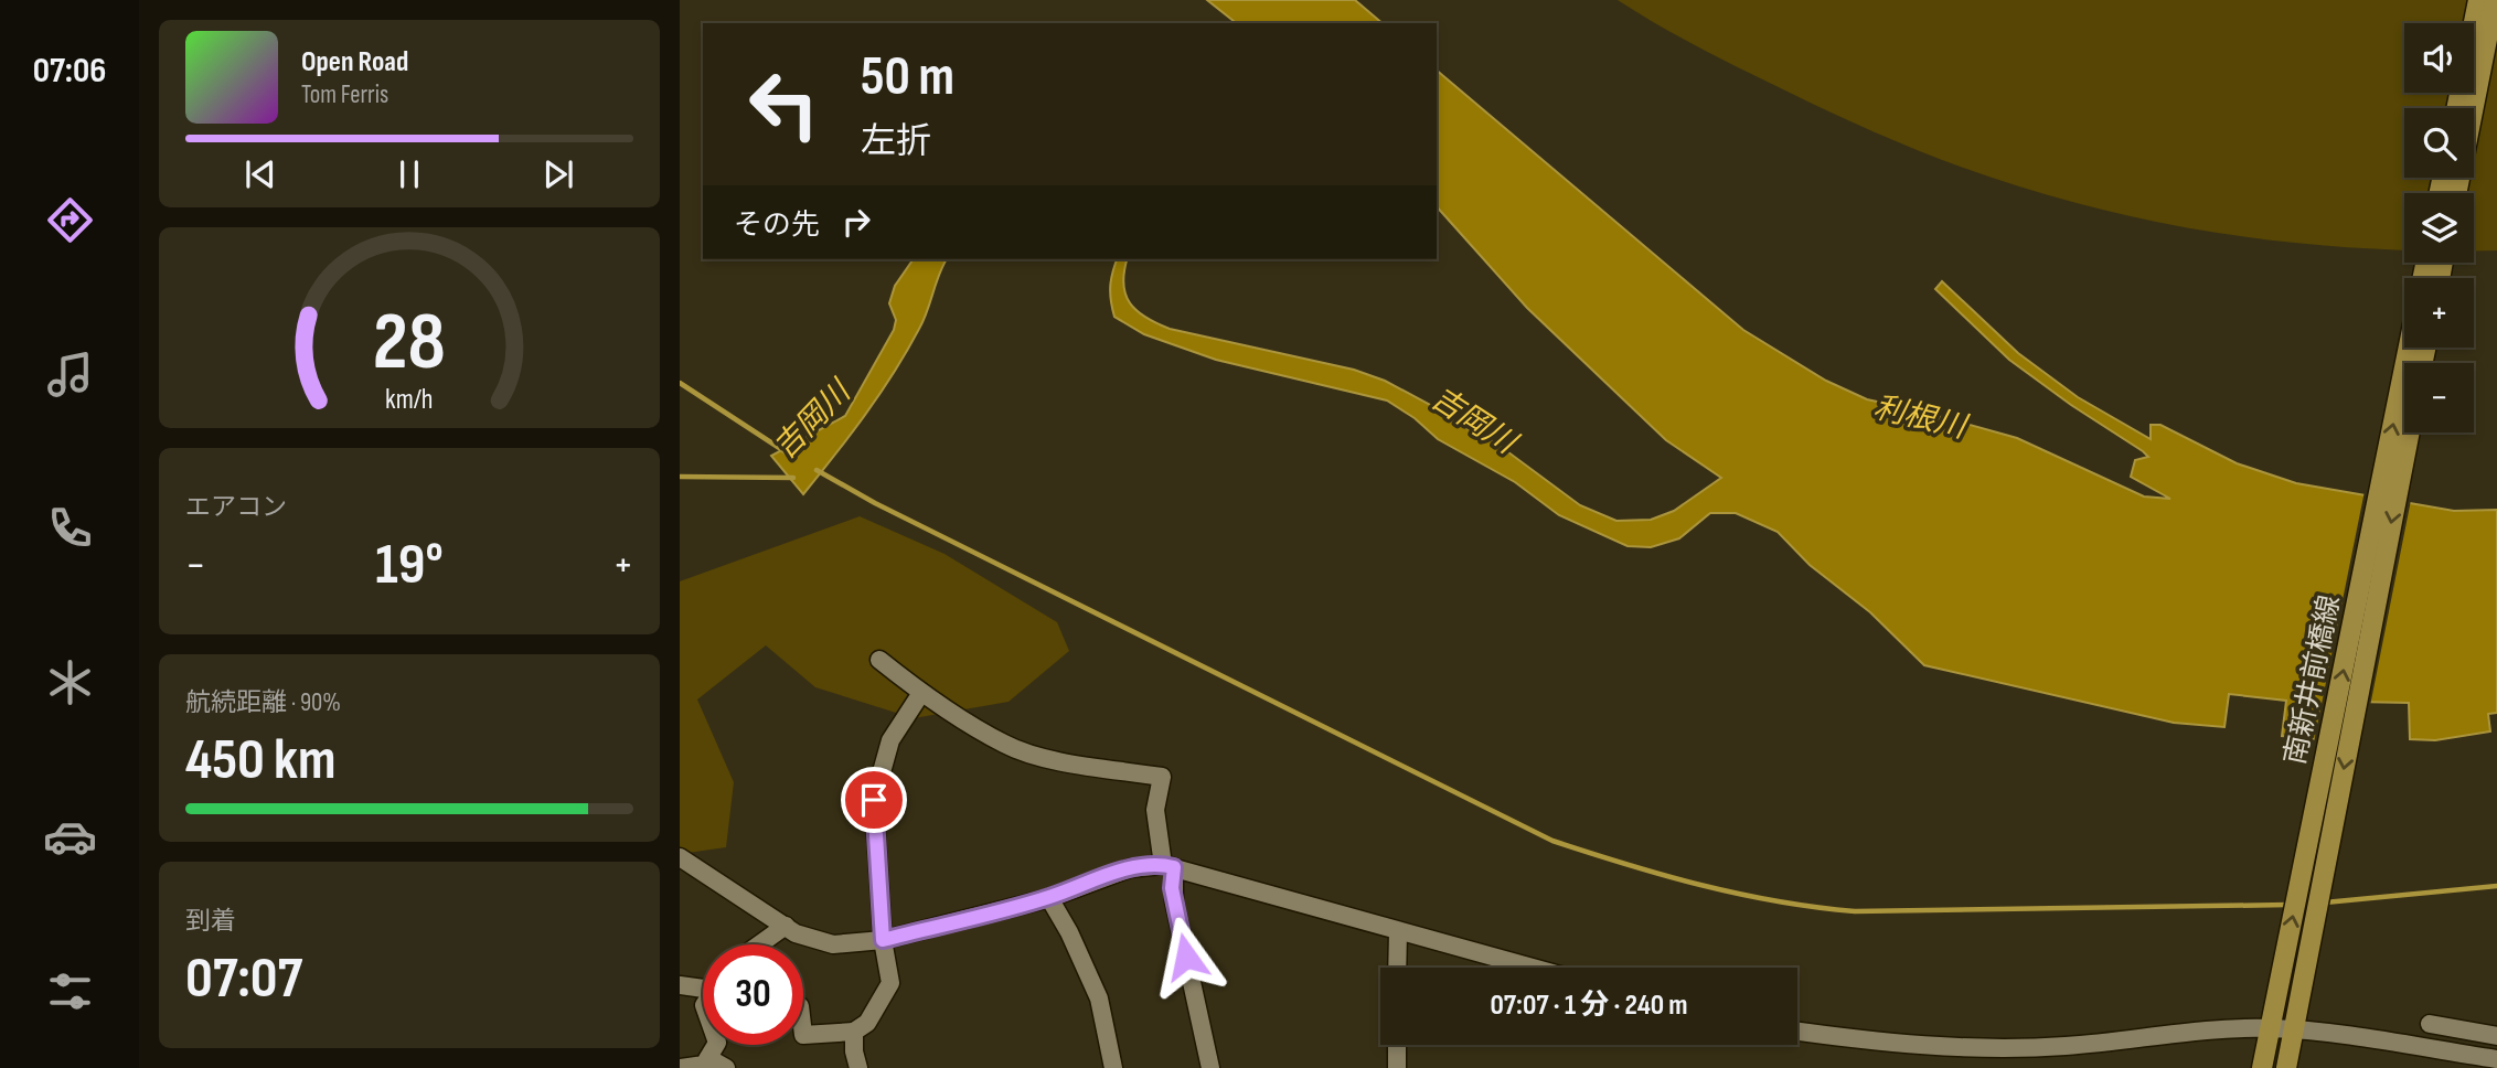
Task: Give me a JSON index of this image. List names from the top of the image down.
{
  "streets": {
    "main road": ["南新井前橋線"]
  },
  "water": ["利根川", "吉岡川"],
  "page": {
    "tabs": "07:06",
    "map_buttons": ["+", "−"],
    "turn": ["50 m", "左折"],
    "song": ["Open Road", "Tom Ferris"],
    "then": "その先",
    "tile": [
      "エアコン",
      ["航続距離 · 90%", "450 km"],
      ["到着", "07:07"]
    ],
    "heat": ["−", "19°", "+"],
    "limit": "30",
    "trip": "07:07 · 1 分 · 240 m",
    "gauge": ["28", "km/h"]
  }
}
